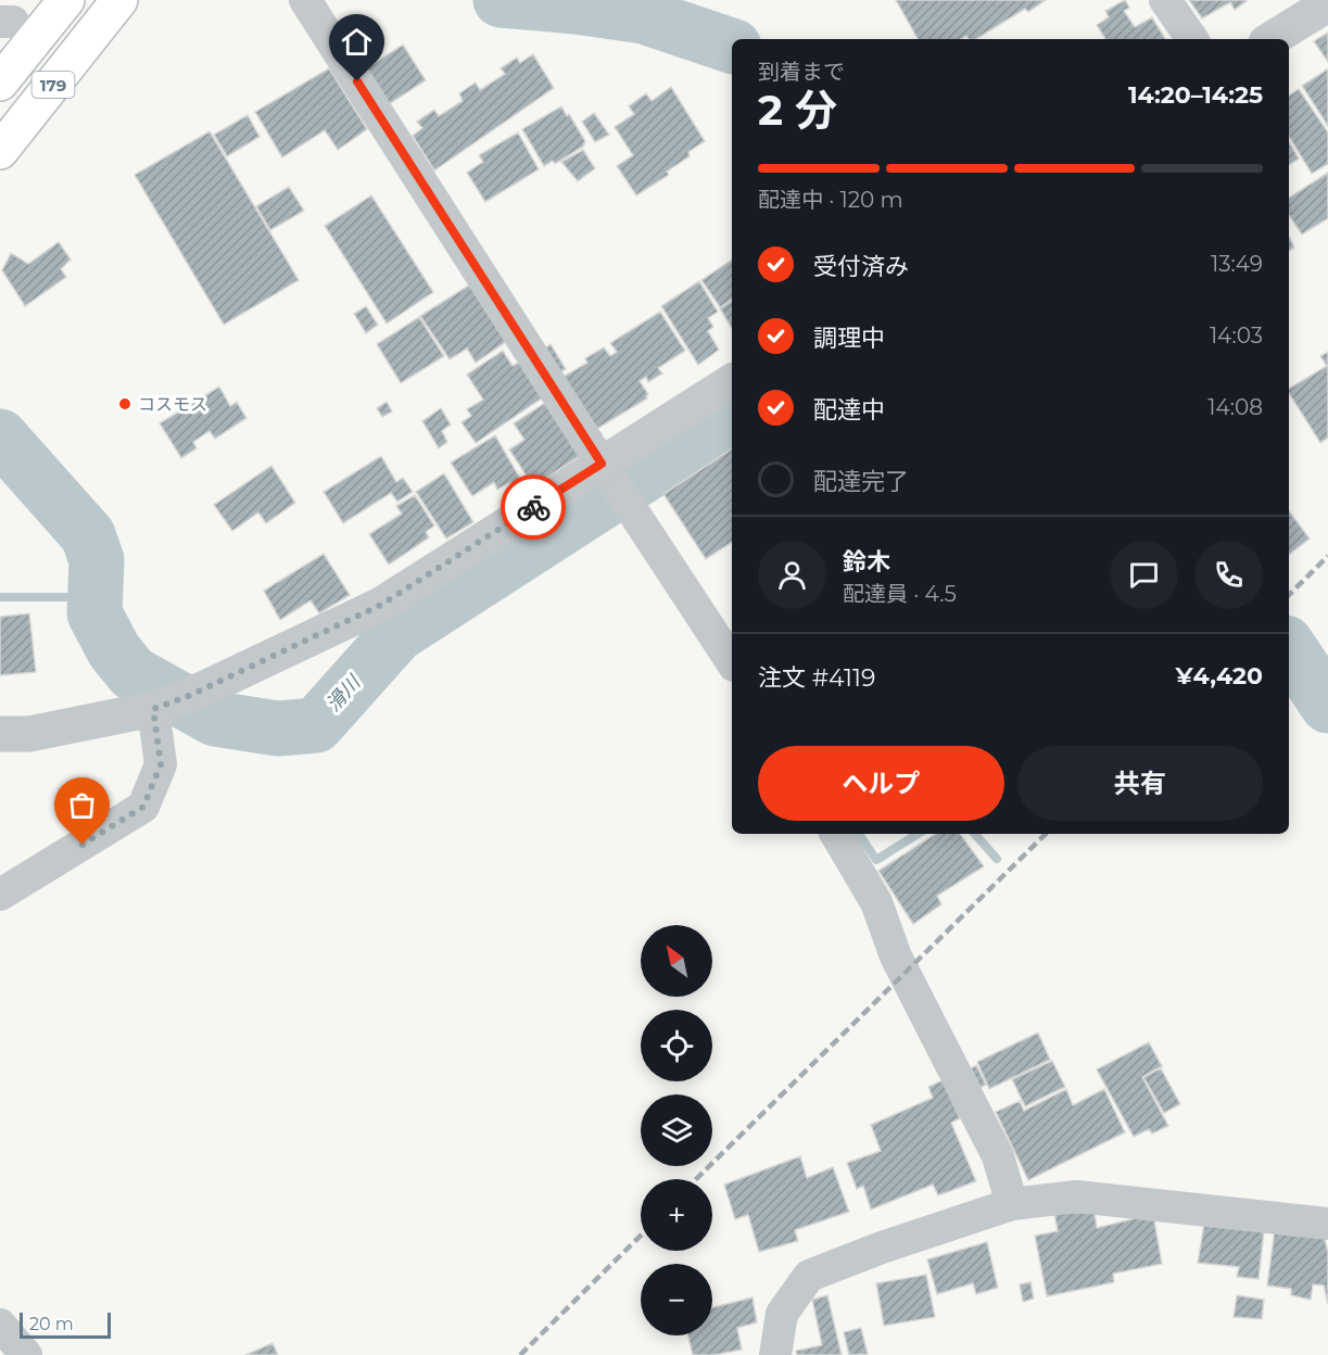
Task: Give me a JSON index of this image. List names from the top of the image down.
{
  "streets": {
    "highway": ["179"]
  },
  "water": ["滑川"],
  "places": ["コスモス"],
  "scale_bar": "20 m",
  "north": "top left",
  "page": {
    "heading": ["2 分", "到着まで", "14:20–14:25"],
    "panel": [
      "鈴木",
      "配達員 · 4.5",
      "注文 #4119",
      "¥4,420"
    ],
    "bar": "配達中 · 120 m",
    "list": [
      ["受付済み", "13:49"],
      ["調理中", "14:03"],
      ["配達中", "14:08"],
      "配達完了"
    ],
    "buttons": ["ヘルプ", "共有"],
    "map_buttons": ["+", "−"],
    "scale": "20 m"
  }
}
